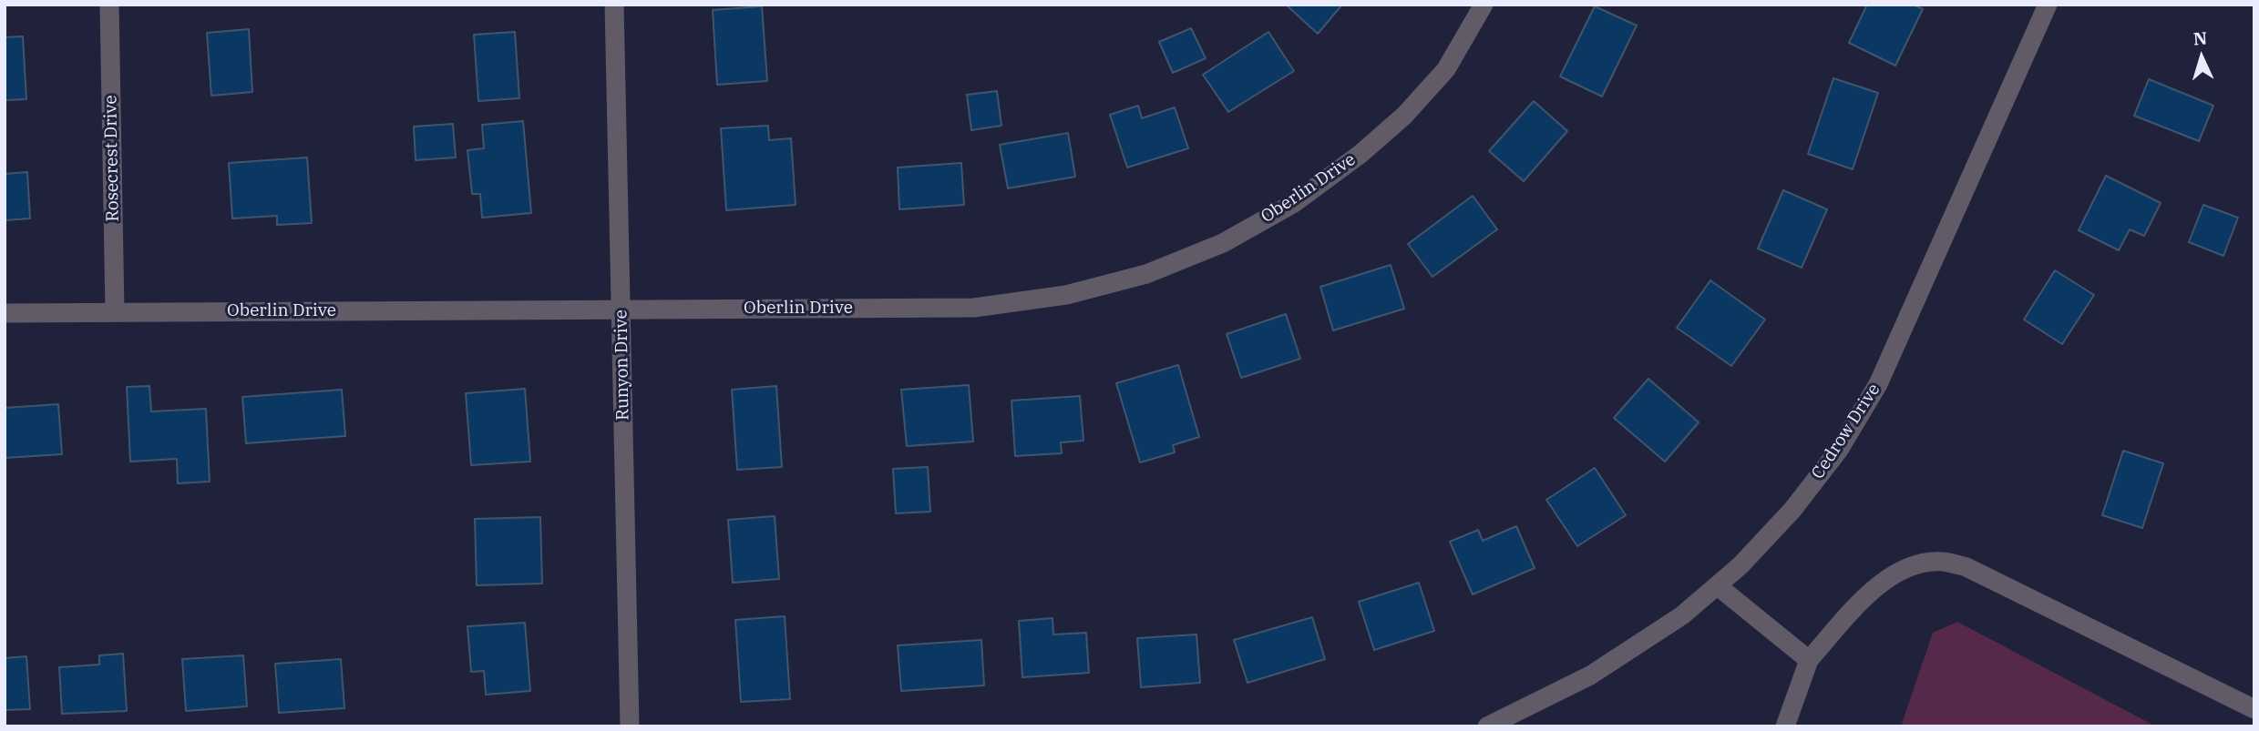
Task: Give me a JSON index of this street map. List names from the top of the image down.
{
  "streets": {
    "street": [
      "Rosecrest Drive",
      "Oberlin Drive",
      "Runyon Drive",
      "Cedrow Drive"
    ]
  },
  "crossings": [
    ["Rosecrest Drive", "Oberlin Drive"],
    ["Oberlin Drive", "Runyon Drive"]
  ],
  "north": "top"
}
